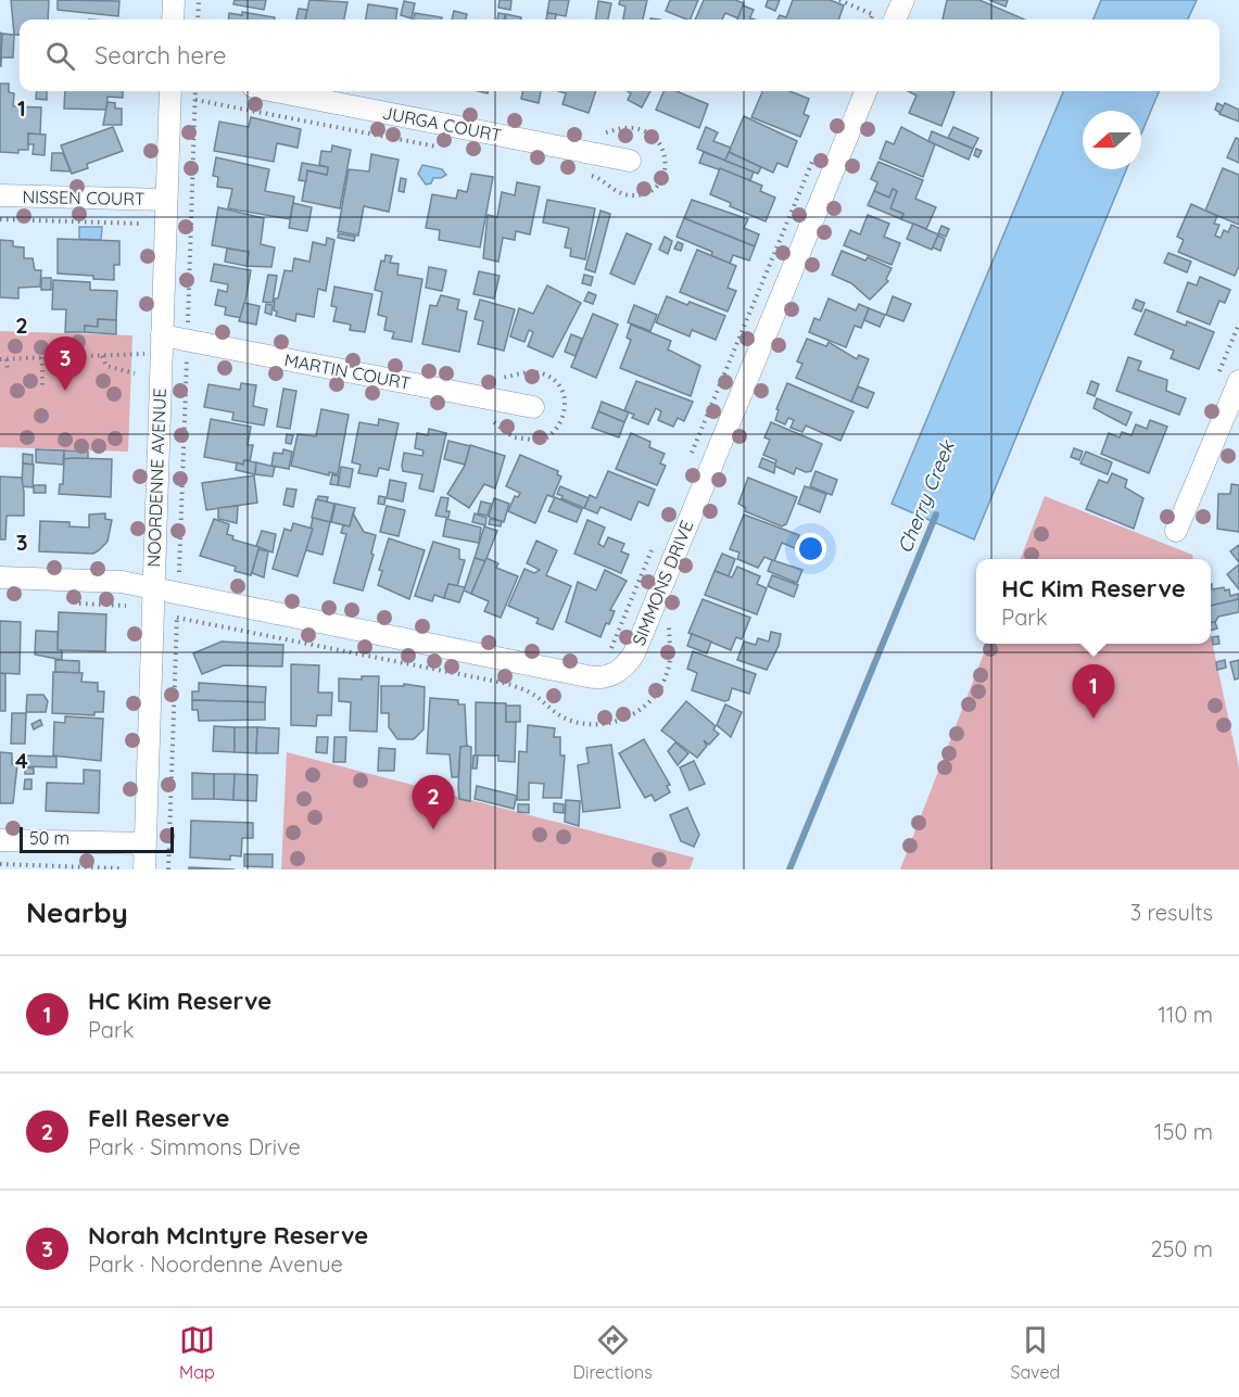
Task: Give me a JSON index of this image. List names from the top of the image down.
{
  "streets": {
    "street": [
      "JURGA COURT",
      "NISSEN COURT",
      "MARTIN COURT",
      "NOORDENNE AVENUE",
      "SIMMONS DRIVE"
    ]
  },
  "crossings": [
    ["NISSEN COURT", "NOORDENNE AVENUE"],
    ["MARTIN COURT", "NOORDENNE AVENUE"],
    ["NOORDENNE AVENUE", "SIMMONS DRIVE"]
  ],
  "water": ["Cherry Creek"],
  "scale_bar": "50 m",
  "north": "left",
  "page": {
    "search": "Search here",
    "pins": ["3", "1", "2"],
    "popup": ["HC Kim Reserve", "Park"],
    "scale": "50 m",
    "heading": ["Nearby", "3 results"],
    "list": [
      {
        "mark": "1",
        "name": "HC Kim Reserve",
        "note": "Park",
        "value": "110 m"
      },
      {
        "mark": "2",
        "name": "Fell Reserve",
        "note": "Park · Simmons Drive",
        "value": "150 m"
      },
      {
        "mark": "3",
        "name": "Norah McIntyre Reserve",
        "note": "Park · Noordenne Avenue",
        "value": "250 m"
      }
    ],
    "nav": ["Map", "Directions", "Saved"]
  },
  "grid": {
    "rows": [
      "1",
      "2",
      "3",
      "4"
    ]
  }
}
